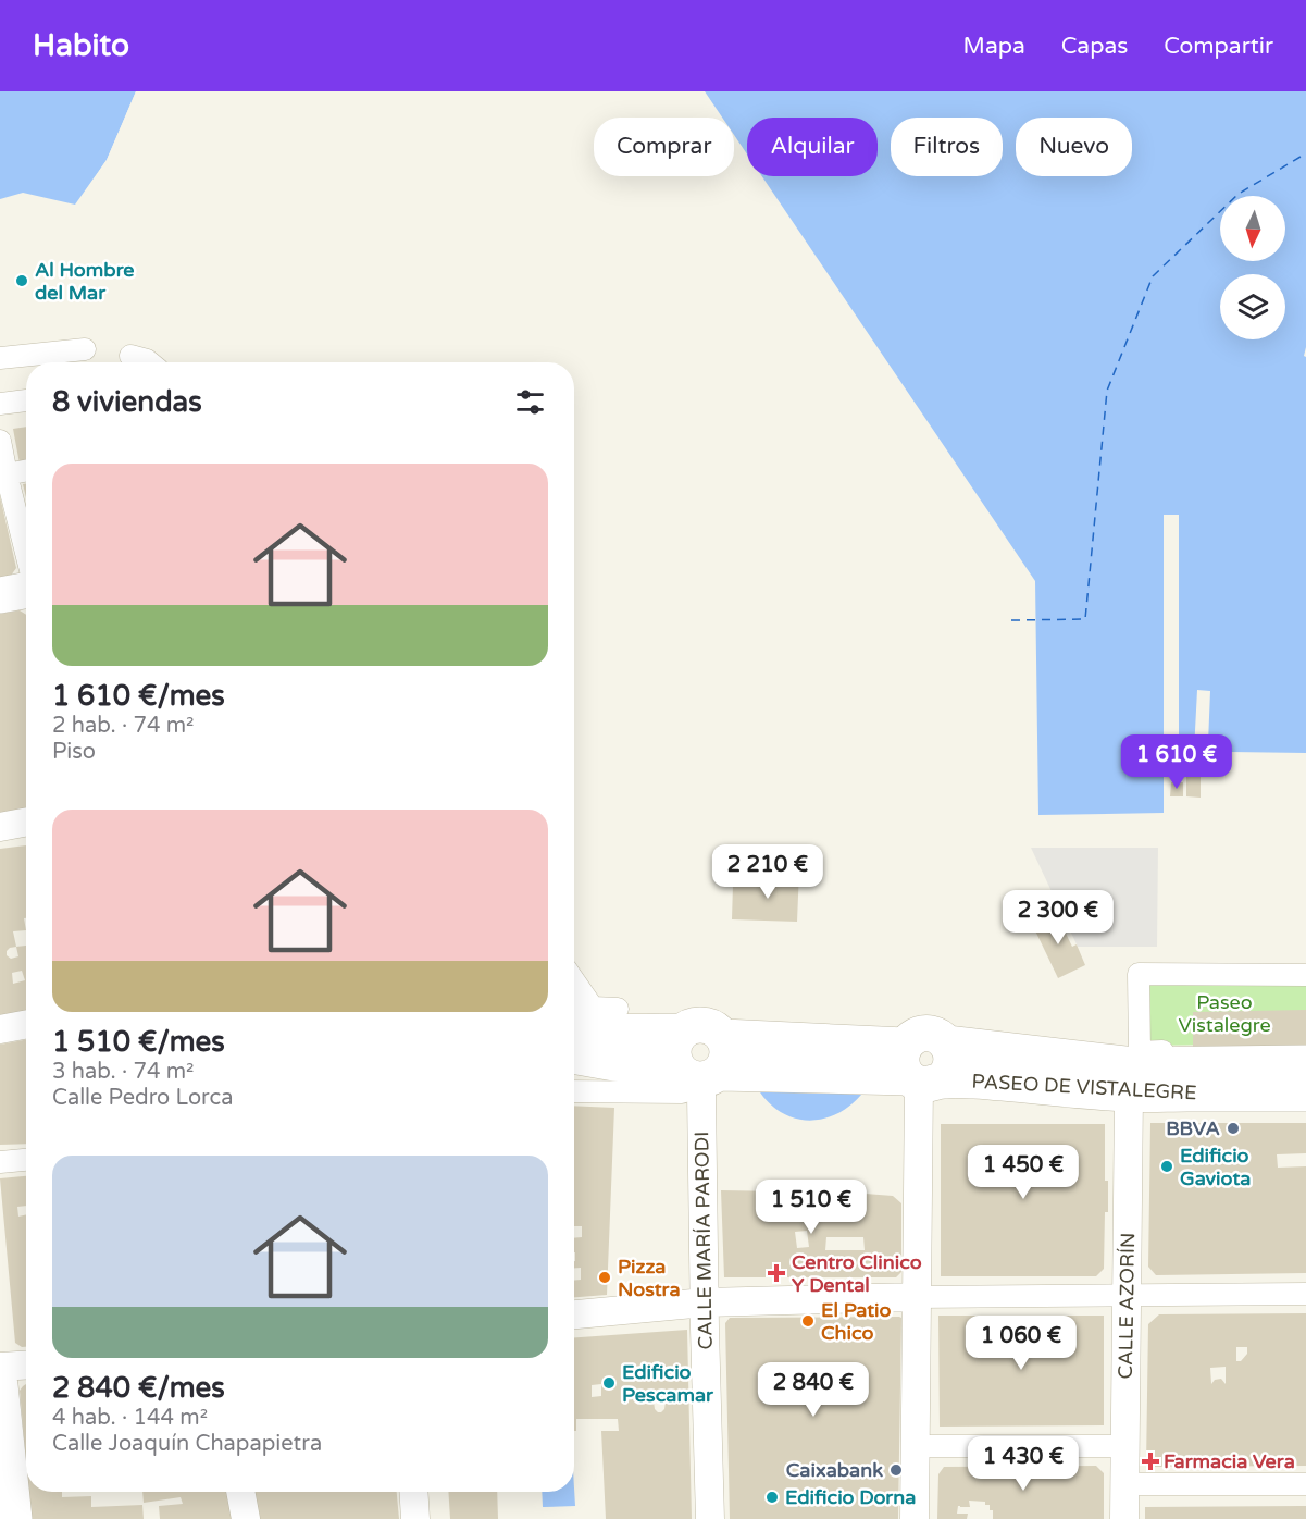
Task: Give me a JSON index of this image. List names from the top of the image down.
{
  "streets": {
    "street": ["PASEO DE VISTALEGRE", "CALLE MARÍA PARODI", "CALLE AZORÍN"]
  },
  "crossings": [
    ["PASEO DE VISTALEGRE", "CALLE AZORÍN"]
  ],
  "parks": ["Paseo Vistalegre"],
  "places": {
    "other": [
      "Al Hombre del Mar",
      "BBVA",
      "Edificio Gaviota",
      "Pizza Nostra",
      "El Patio Chico",
      "Edificio Pescamar",
      "Caixabank",
      "Edificio Dorna"
    ],
    "health": ["Centro Clinico Y Dental", "Farmacia Vera"]
  },
  "north": "bottom",
  "page": {
    "header": "Habito",
    "nav": ["Mapa", "Capas", "Compartir"],
    "chip": [
      "Comprar",
      "Alquilar",
      "Filtros",
      "Nuevo"
    ],
    "heading": "8 viviendas",
    "list": [
      {
        "name": "1 610 €/mes",
        "note": "2 hab. · 74 m² · Piso"
      },
      {
        "name": "1 510 €/mes",
        "note": "3 hab. · 74 m² · Calle Pedro Lorca"
      },
      {
        "name": "2 840 €/mes",
        "note": "4 hab. · 144 m² · Calle Joaquín Chapapietra"
      }
    ],
    "price": [
      "1 610 €",
      "2 210 €",
      "2 300 €",
      "1 450 €",
      "1 510 €",
      "1 060 €",
      "2 840 €",
      "1 430 €"
    ]
  }
}
